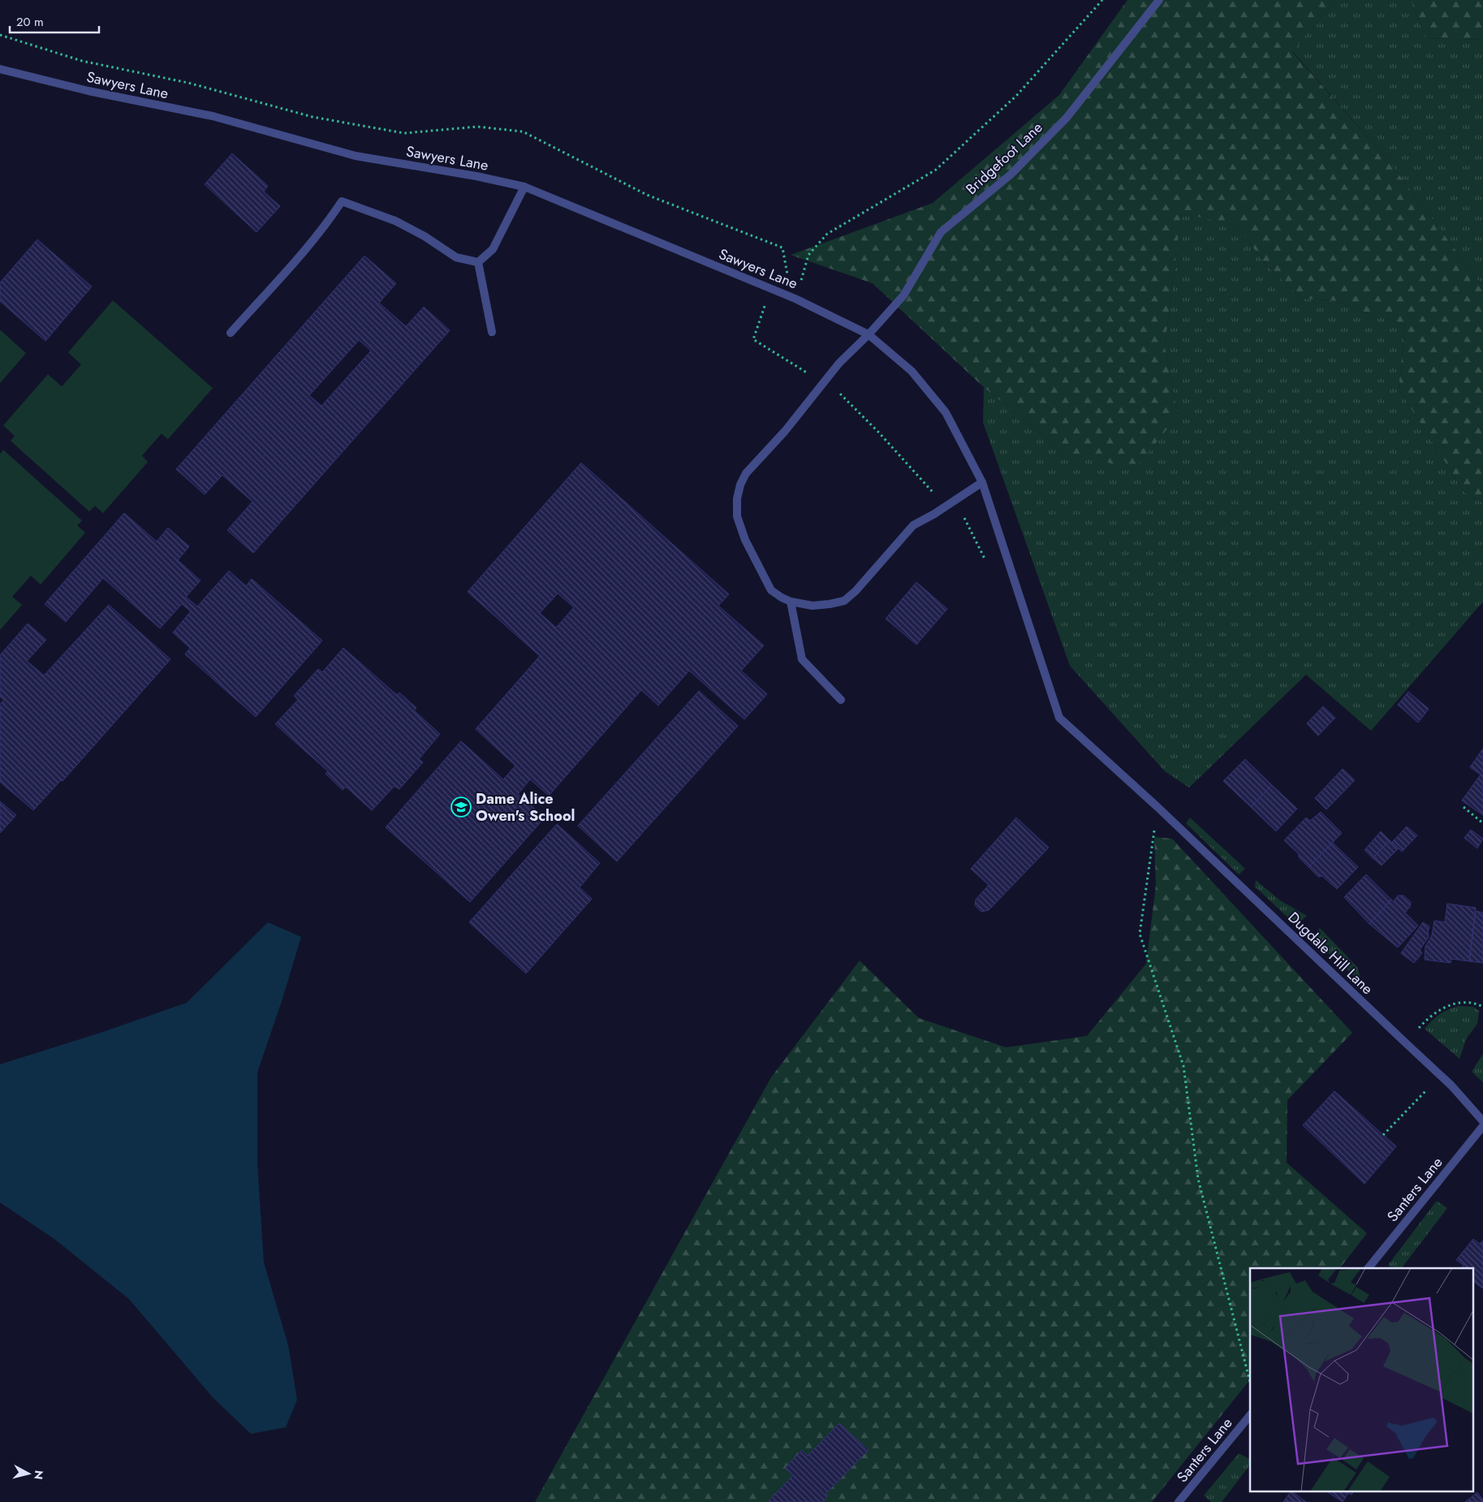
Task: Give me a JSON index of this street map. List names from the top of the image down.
{
  "streets": {
    "street": [
      "Sawyers Lane",
      "Bridgefoot Lane",
      "Dugdale Hill Lane",
      "Santers Lane"
    ]
  },
  "crossings": [
    ["Sawyers Lane", "Bridgefoot Lane"],
    ["Sawyers Lane", "Dugdale Hill Lane"],
    ["Bridgefoot Lane", "Dugdale Hill Lane"]
  ],
  "places": {
    "school or university": ["Dame Alice Owen's School"]
  },
  "scale_bar": "20 m",
  "north": "right"
}
